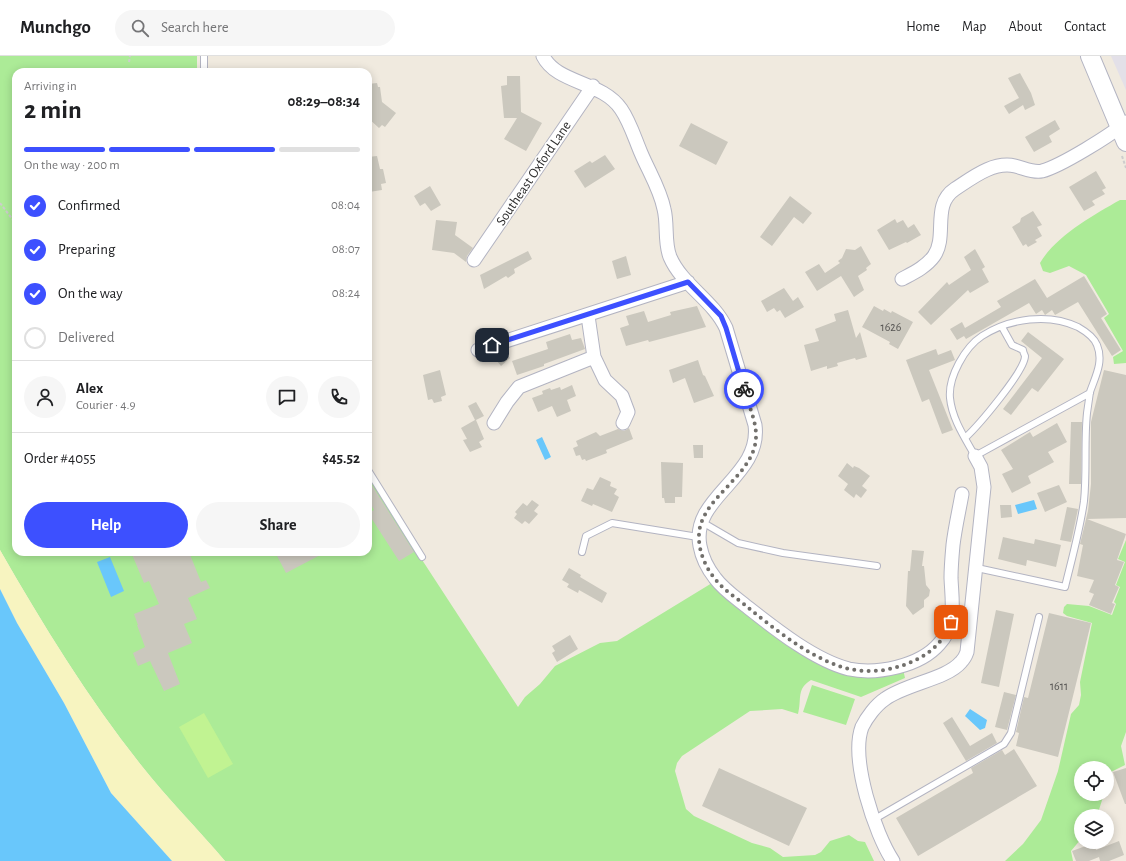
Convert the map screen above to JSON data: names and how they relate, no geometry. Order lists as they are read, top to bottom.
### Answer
{
  "streets": {
    "street": ["Southeast Oxford Lane"]
  },
  "house_numbers": ["1626", "1611"],
  "page": {
    "header": "Munchgo",
    "search": "Search here",
    "nav": [
      "Home",
      "Map",
      "About",
      "Contact"
    ],
    "heading": ["2 min", "Arriving in", "08:29–08:34"],
    "panel": [
      "Alex",
      "Courier · 4.9",
      "Order #4055",
      "$45.52"
    ],
    "bar": "On the way · 200 m",
    "list": [
      ["Confirmed", "08:04"],
      ["Preparing", "08:07"],
      ["On the way", "08:24"],
      "Delivered"
    ],
    "buttons": ["Help", "Share"]
  }
}
